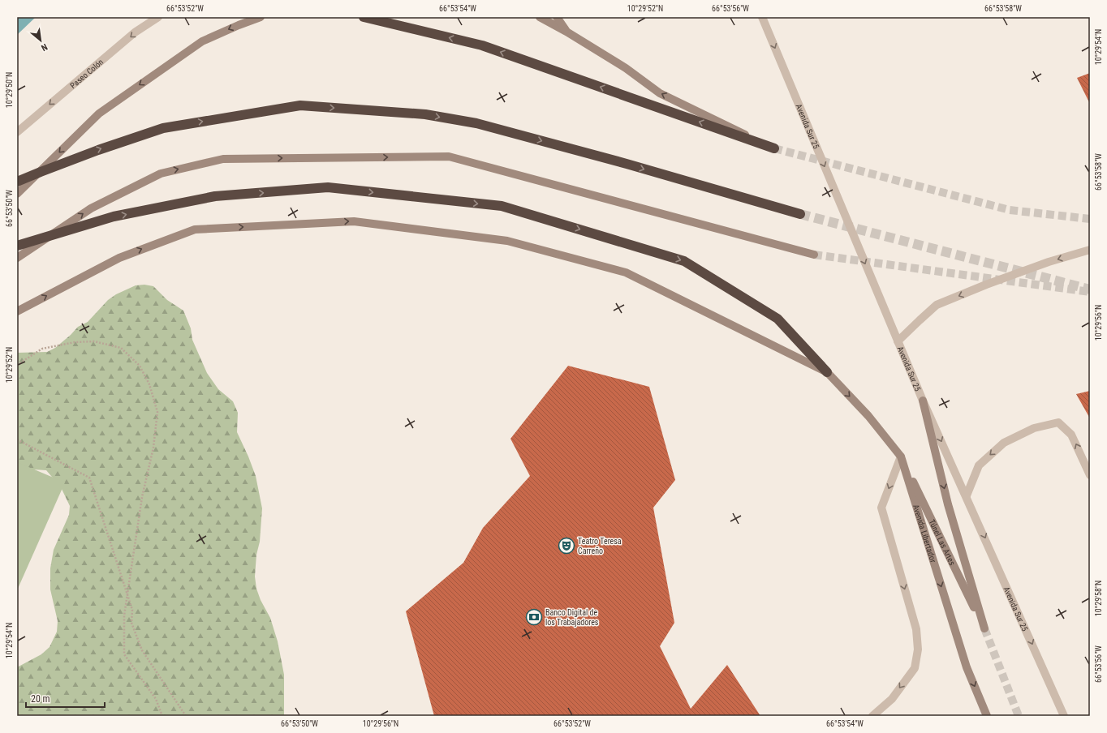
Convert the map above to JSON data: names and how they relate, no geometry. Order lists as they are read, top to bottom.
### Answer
{
  "streets": {
    "main road": ["Avenida Libertador", "Túnel Las Artes"],
    "street": ["Paseo Colón", "Avenida Sur 25"]
  },
  "crossings": [
    ["Avenida Sur 25", "Túnel Las Artes"],
    ["Avenida Libertador", "Túnel Las Artes"]
  ],
  "one_way": ["Paseo Colón", "Avenida Sur 25", "Avenida Libertador"],
  "places": {
    "theatre": ["Teatro Teresa Carreño"],
    "bank": ["Banco Digital de los Trabajadores"]
  },
  "scale_bar": "20 m",
  "north": "bottom right",
  "coordinates": [
    "66°53'52\"W",
    "66°53'54\"W",
    "10°29'52\"N",
    "66°53'56\"W",
    "66°53'58\"W",
    "10°29'54\"N",
    "10°29'50\"N",
    "66°53'50\"W",
    "10°29'56\"N",
    "10°29'58\"N"
  ]
}
